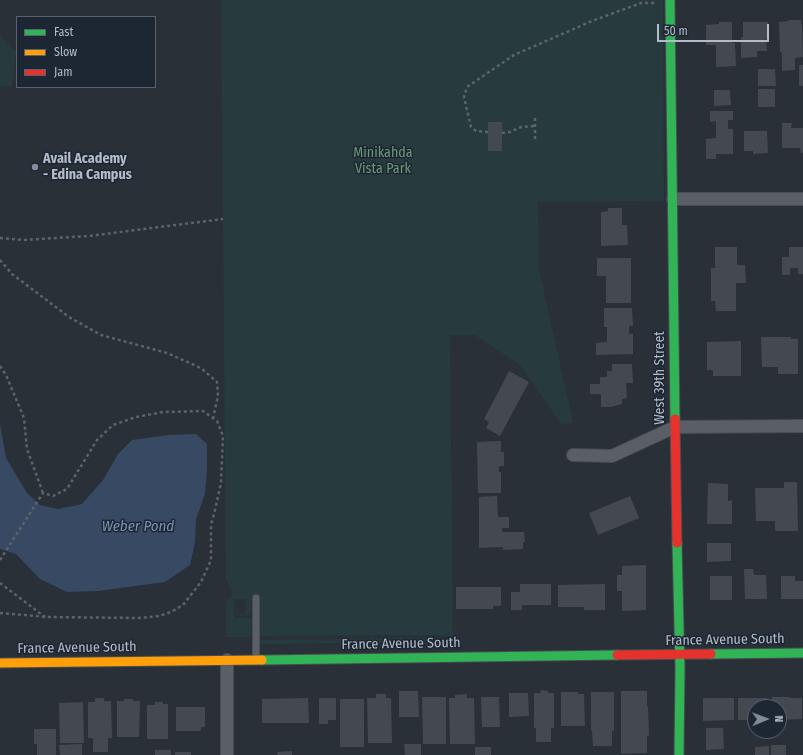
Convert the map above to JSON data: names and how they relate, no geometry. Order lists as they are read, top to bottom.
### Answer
{
  "streets": {
    "main road": ["West 39th Street", "France Avenue South"]
  },
  "crossings": [
    ["West 39th Street", "France Avenue South"]
  ],
  "water": ["Weber Pond"],
  "parks": ["Minikahda Vista Park"],
  "places": ["Avail Academy - Edina Campus"],
  "legend": ["Fast", "Slow", "Jam"],
  "scale_bar": "50 m",
  "north": "right"
}
